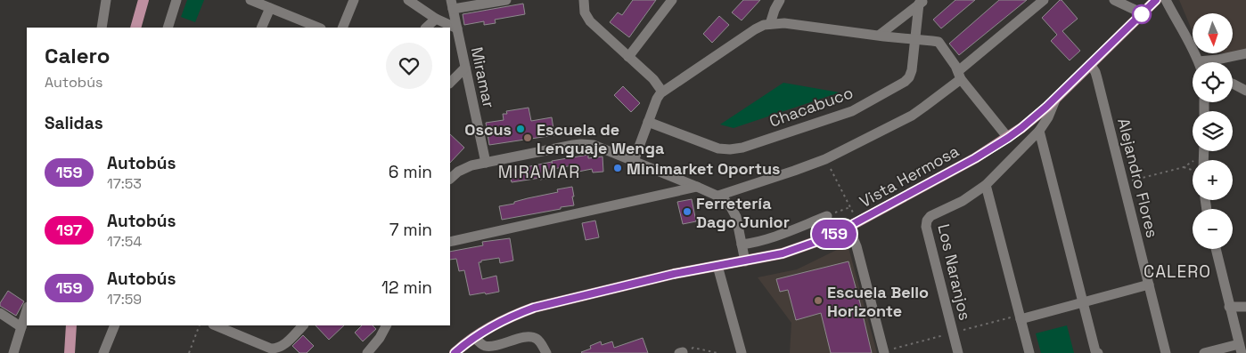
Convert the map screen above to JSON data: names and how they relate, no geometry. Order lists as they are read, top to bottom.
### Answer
{
  "streets": {
    "main road": ["Vista Hermosa"],
    "street": [
      "Miramar",
      "Chacabuco",
      "Alejandro Flores",
      "Los Naranjos"
    ]
  },
  "crossings": [
    ["Vista Hermosa", "Alejandro Flores"],
    ["Vista Hermosa", "Los Naranjos"]
  ],
  "districts": ["MIRAMAR", "CALERO"],
  "places": [
    "Oscus",
    "Escuela de Lenguaje Wenga",
    "Minimarket Oportus",
    "Ferretería Dago Junior",
    "Escuela Bello Horizonte"
  ],
  "lines": ["bus line 159"],
  "north": "bottom",
  "page": {
    "on_map": "159",
    "map_buttons": ["+", "−"],
    "heading": [
      ["Calero", "Autobús"],
      "Salidas"
    ],
    "list": [
      {
        "mark": "159",
        "name": "Autobús",
        "note": "17:53",
        "value": "6 min"
      },
      {
        "mark": "197",
        "name": "Autobús",
        "note": "17:54",
        "value": "7 min"
      },
      {
        "mark": "159",
        "name": "Autobús",
        "note": "17:59",
        "value": "12 min"
      }
    ]
  }
}
